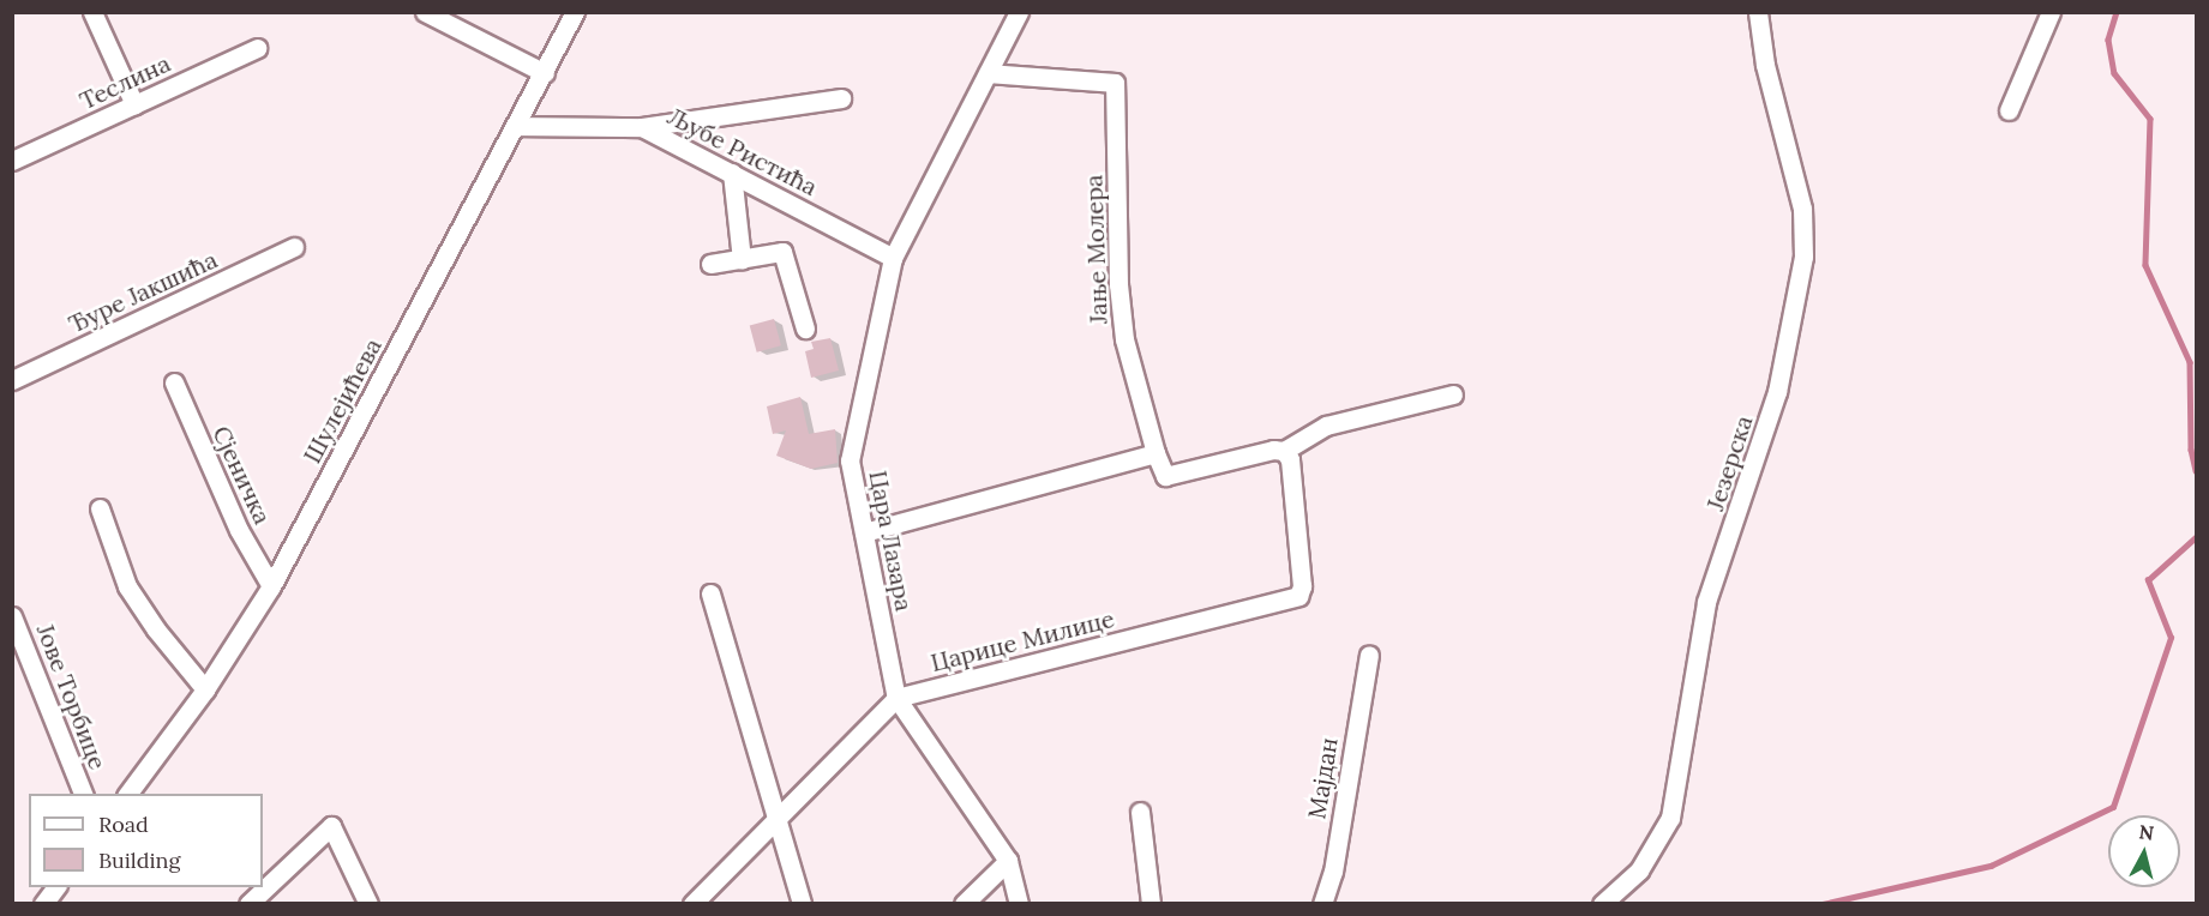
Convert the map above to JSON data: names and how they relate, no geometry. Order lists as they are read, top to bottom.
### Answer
{
  "streets": {
    "street": [
      "Теслина",
      "Љубе Ристића",
      "Јање Молера",
      "Ђуре Јакшића",
      "Шулејићева",
      "Језерска",
      "Сјеничка",
      "Цара Лазара",
      "Царице Милице",
      "Јове Торбице",
      "Мајдан"
    ]
  },
  "crossings": [
    ["Љубе Ристића", "Шулејићева"],
    ["Љубе Ристића", "Цара Лазара"],
    ["Јање Молера", "Цара Лазара"],
    ["Шулејићева", "Сјеничка"],
    ["Цара Лазара", "Царице Милице"]
  ],
  "legend": ["Road", "Building"],
  "north": "top"
}
